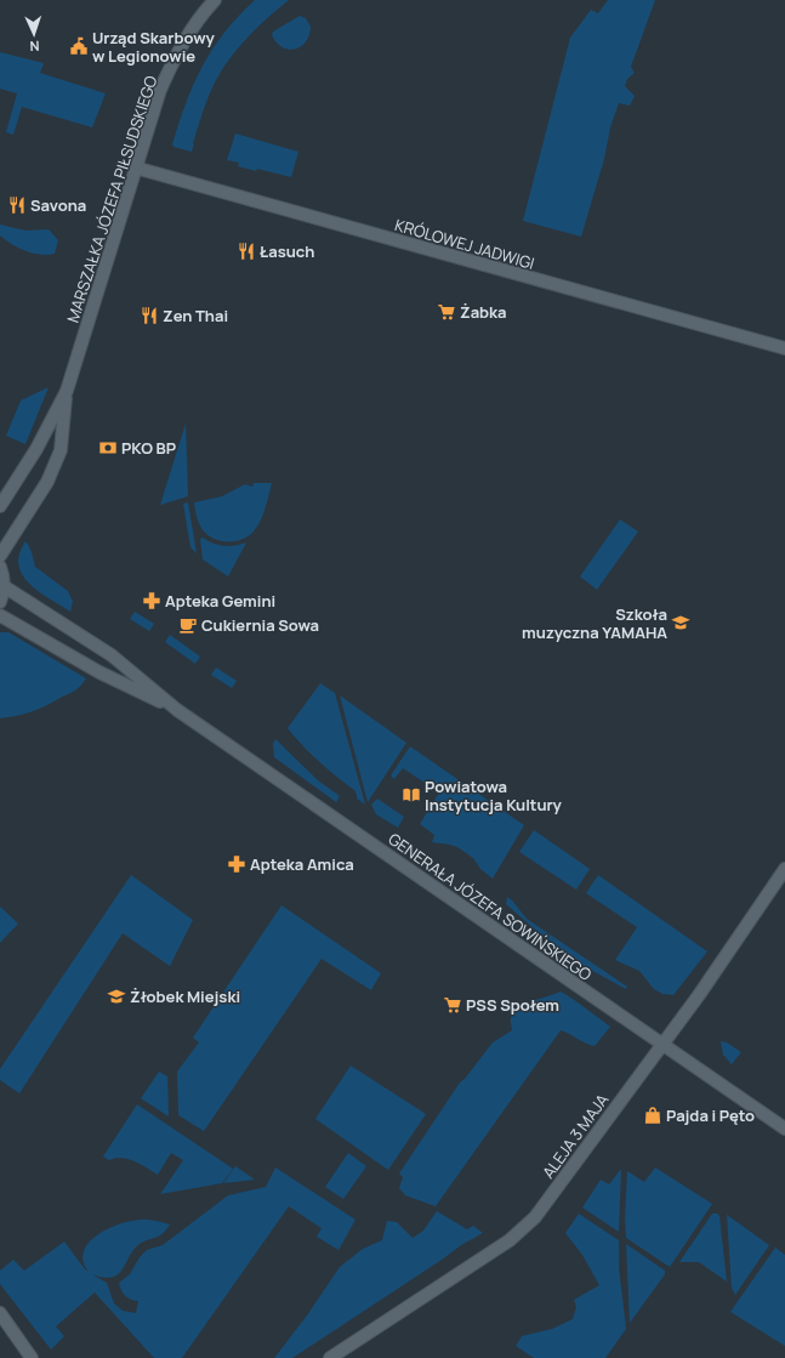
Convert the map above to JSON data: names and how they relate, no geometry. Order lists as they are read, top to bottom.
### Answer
{
  "streets": {
    "street": [
      "MARSZAŁKA JÓZEFA PIŁSUDSKIEGO",
      "KRÓLOWEJ JADWIGI",
      "GENERAŁA JÓZEFA SOWIŃSKIEGO",
      "ALEJA 3 MAJA"
    ]
  },
  "crossings": [
    ["MARSZAŁKA JÓZEFA PIŁSUDSKIEGO", "KRÓLOWEJ JADWIGI"],
    ["GENERAŁA JÓZEFA SOWIŃSKIEGO", "ALEJA 3 MAJA"]
  ],
  "places": {
    "public building": ["Urząd Skarbowy w Legionowie"],
    "restaurant": ["Savona", "Łasuch", "Zen Thai"],
    "supermarket": ["Żabka", "PSS Społem"],
    "bank": ["PKO BP"],
    "pharmacy": ["Apteka Gemini", "Apteka Amica"],
    "school or university": ["Szkoła muzyczna YAMAHA", "Żłobek Miejski"],
    "cafe": ["Cukiernia Sowa"],
    "library": ["Powiatowa Instytucja Kultury"],
    "shop": ["Pajda i Pęto"]
  },
  "north": "bottom"
}
